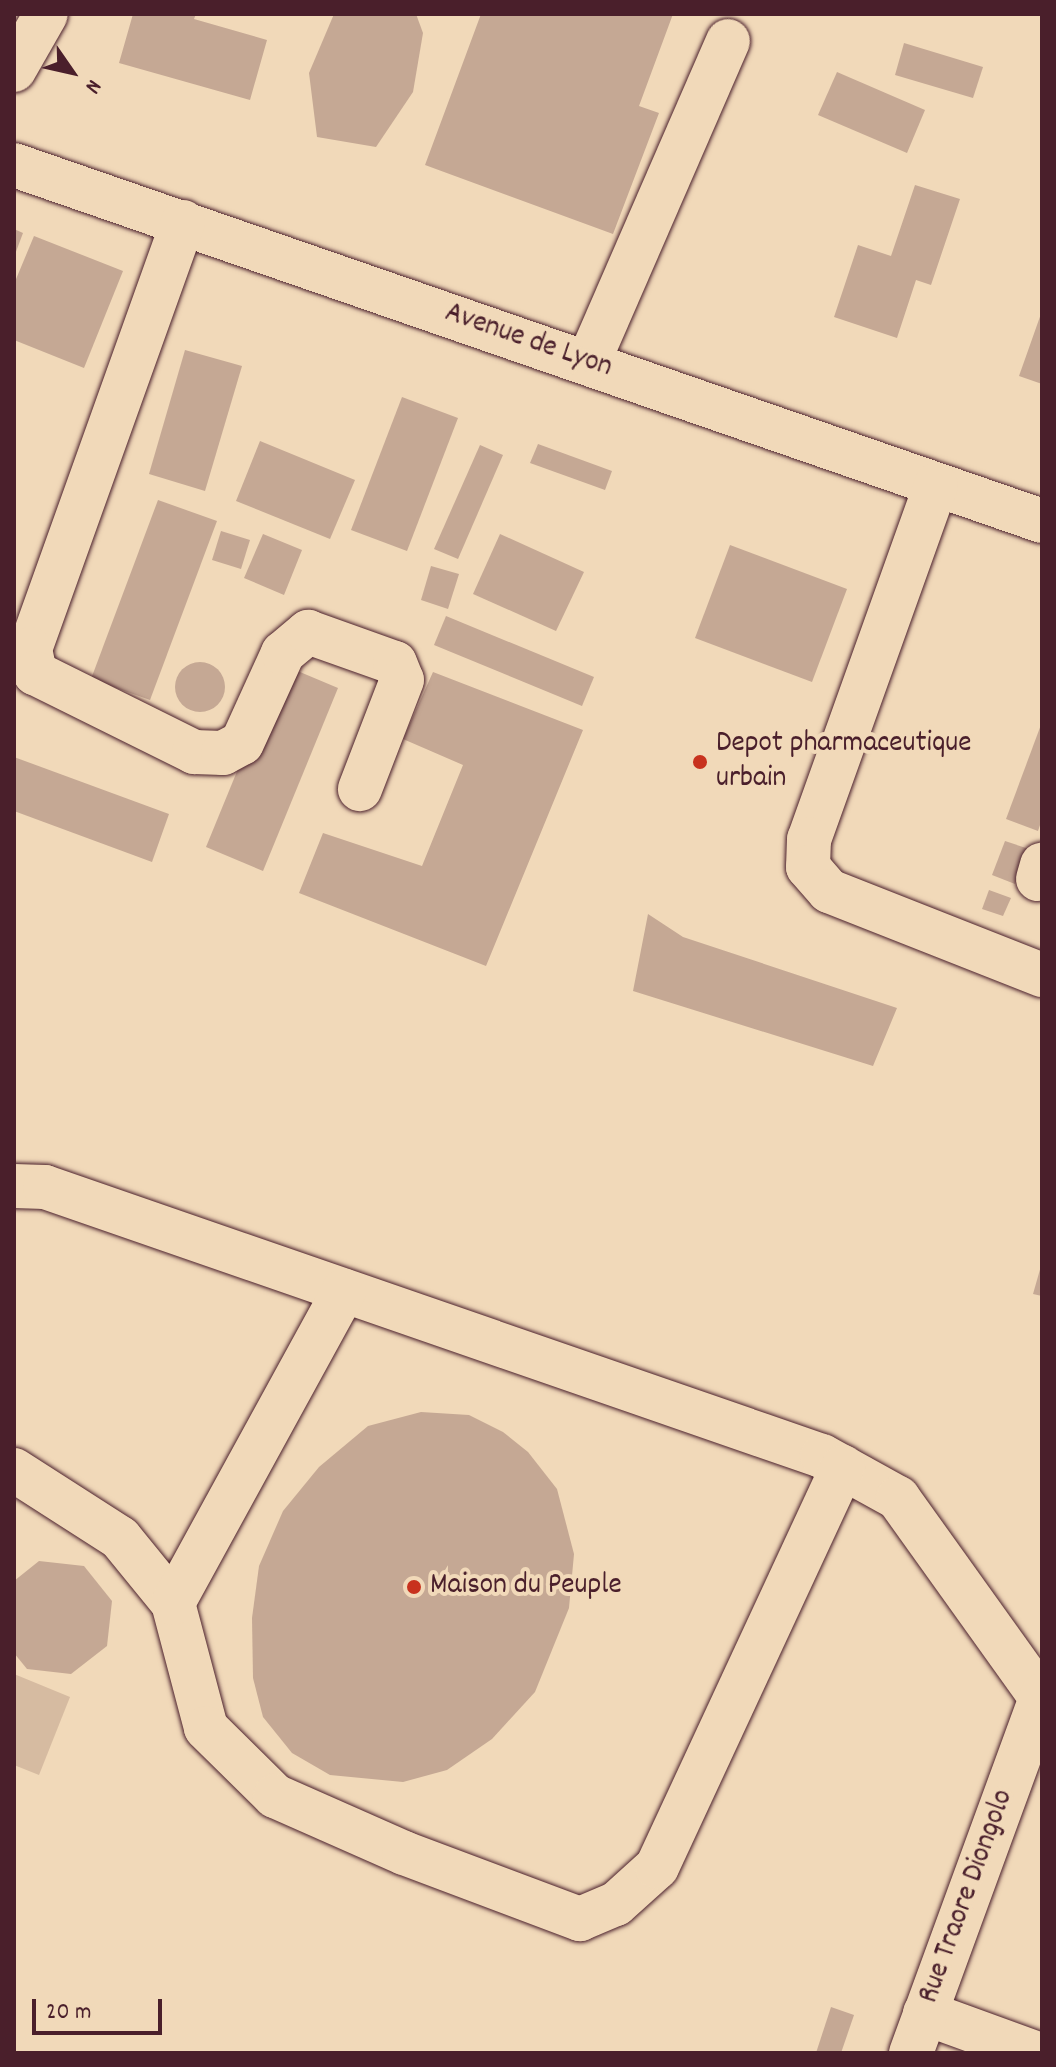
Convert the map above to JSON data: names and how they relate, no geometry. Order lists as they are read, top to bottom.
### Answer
{
  "streets": {
    "street": ["Avenue de Lyon", "Rue Traore Diongolo"]
  },
  "places": ["Depot pharmaceutique urbain", "Maison du Peuple"],
  "scale_bar": "20 m",
  "north": "bottom right"
}
